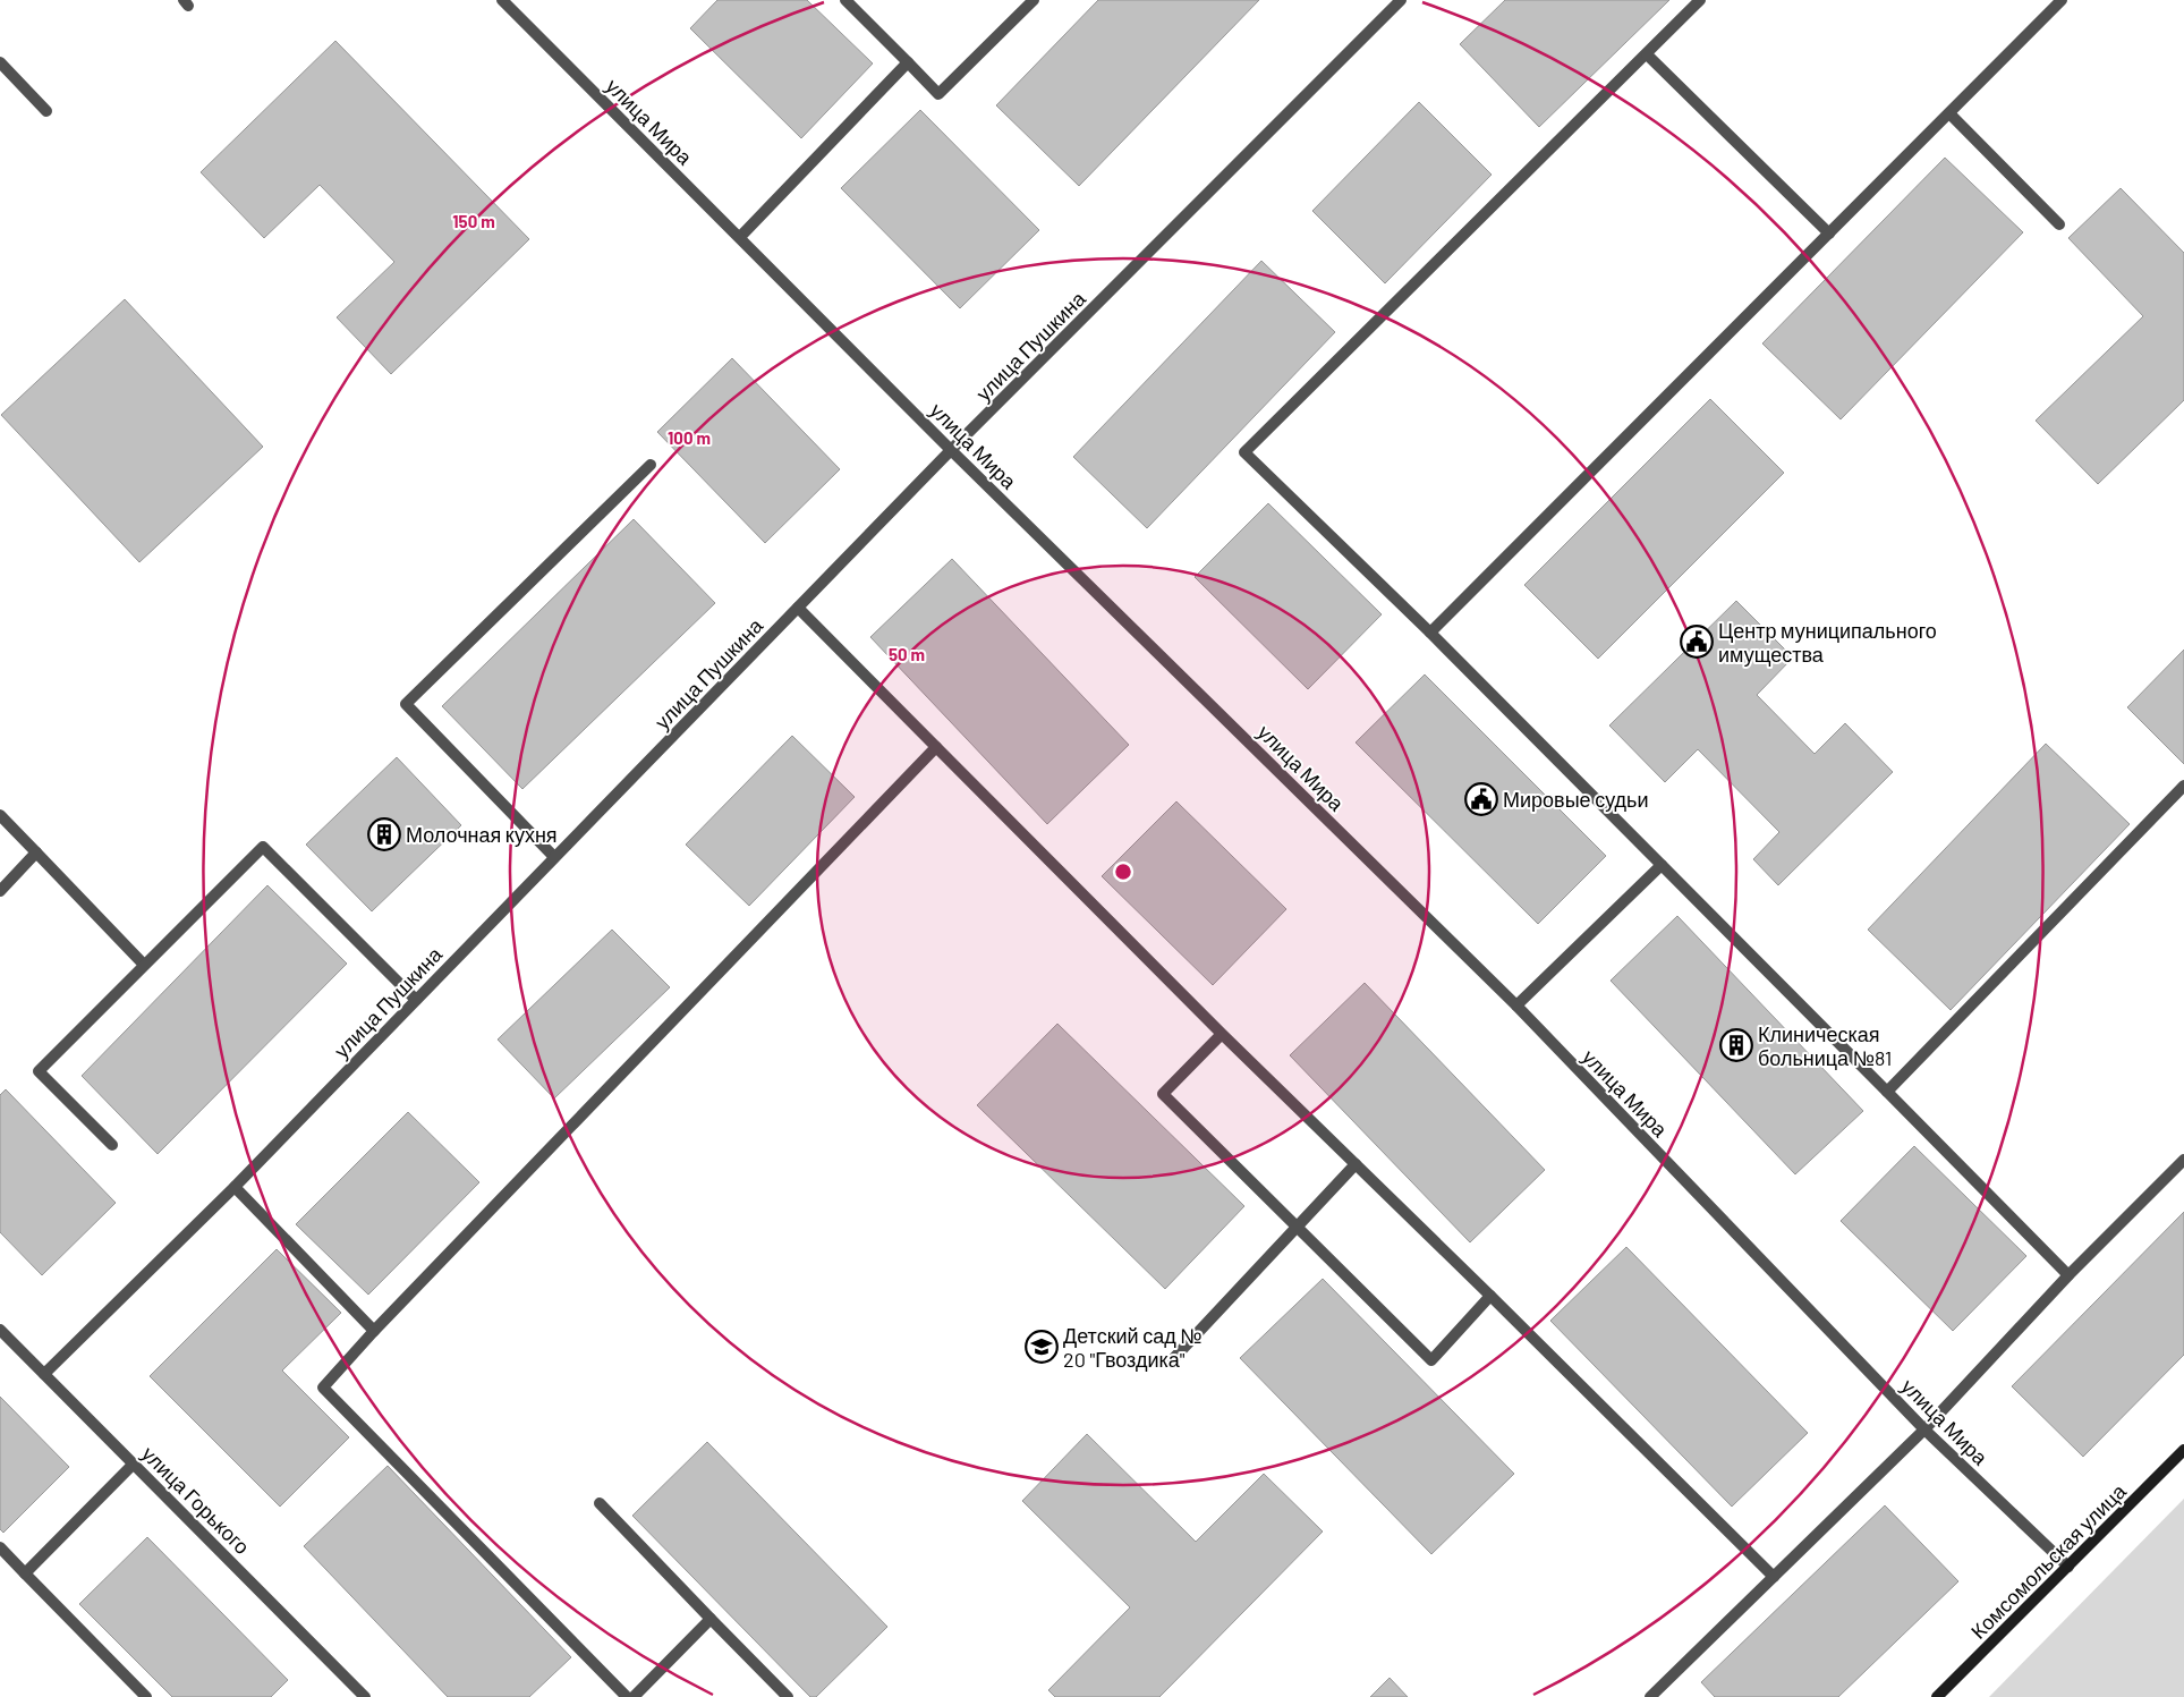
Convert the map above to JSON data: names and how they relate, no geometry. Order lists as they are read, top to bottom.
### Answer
{
  "streets": {
    "main road": ["Комсомольская улица"],
    "street": ["улица Мира", "улица Пушкина", "улица Горького"]
  },
  "crossings": [
    ["улица Мира", "улица Пушкина"],
    ["улица Мира", "Комсомольская улица"],
    ["улица Пушкина", "улица Горького"]
  ],
  "places": {
    "public building": ["Центр муниципального имущества", "Мировые судьи"],
    "building": ["Молочная кухня", "Клиническая больница №81"],
    "school or university": ["Детский сад № 20 \"Гвоздика\""]
  },
  "rings": ["150 m", "100 m", "50 m"]
}
